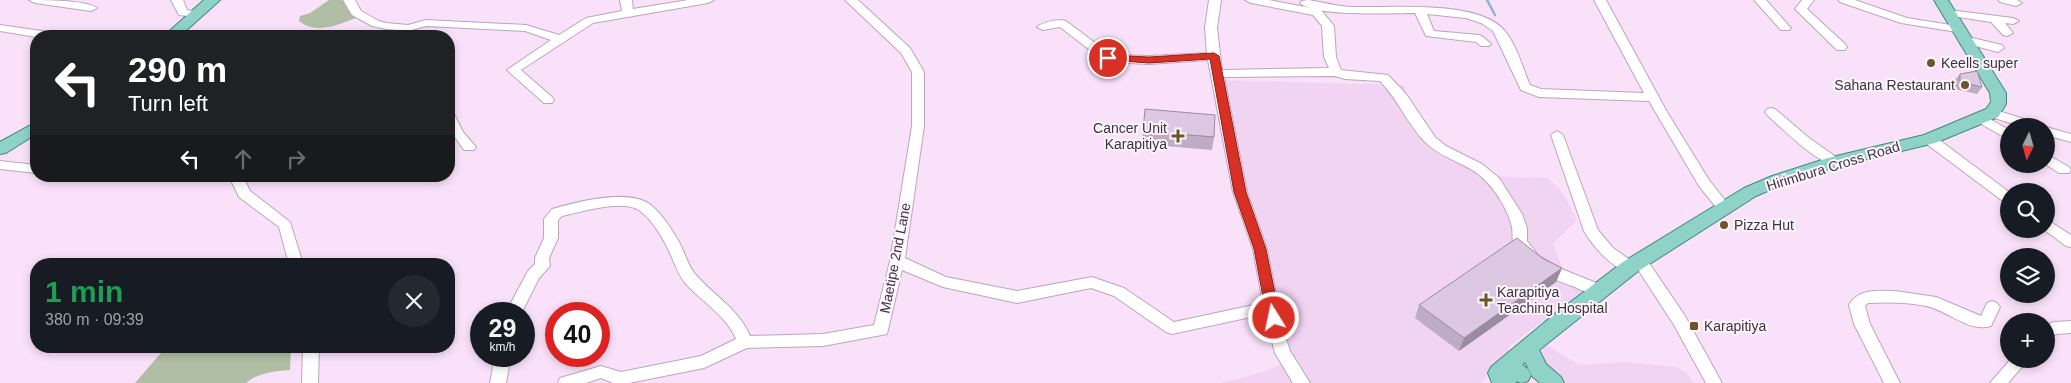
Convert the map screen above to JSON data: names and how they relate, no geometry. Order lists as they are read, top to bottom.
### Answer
{
  "streets": {
    "main road": ["Hirimbura Cross Road"],
    "street": ["Maetipe 2nd Lane"]
  },
  "places": {
    "other": ["Keells super", "Sahana Restaurant", "Pizza Hut"],
    "health": ["Cancer Unit Karapitiya", "Karapitiya Teaching Hospital"],
    "transit": ["Karapitiya"]
  },
  "north": "bottom",
  "page": {
    "turn": ["290 m", "Turn left"],
    "map_buttons": "+",
    "heading": ["1 min", "380 m · 09:39"],
    "speed": "29 km/h",
    "limit": "40"
  }
}
